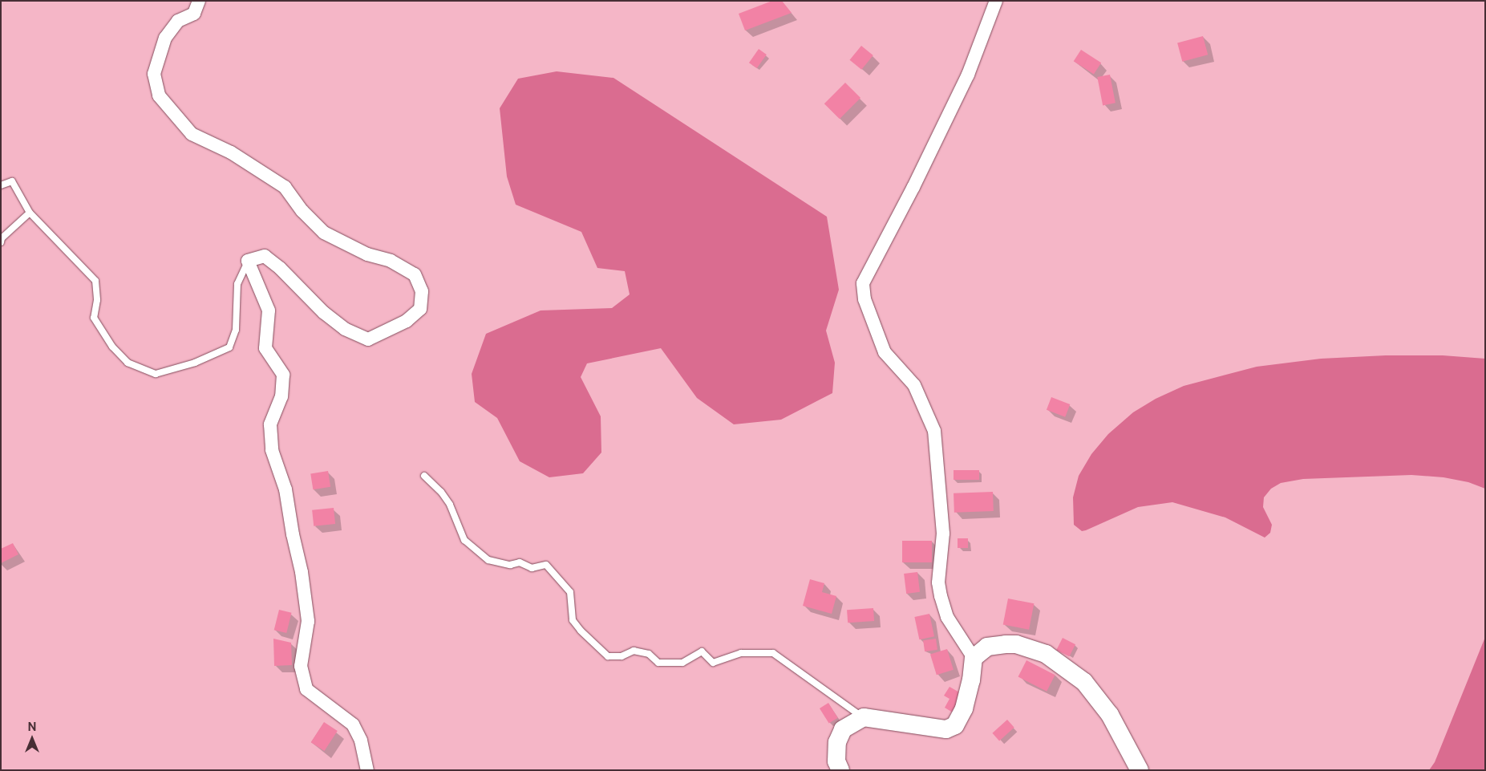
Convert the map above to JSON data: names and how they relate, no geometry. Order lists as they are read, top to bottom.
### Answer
{
  "north": "top"
}
